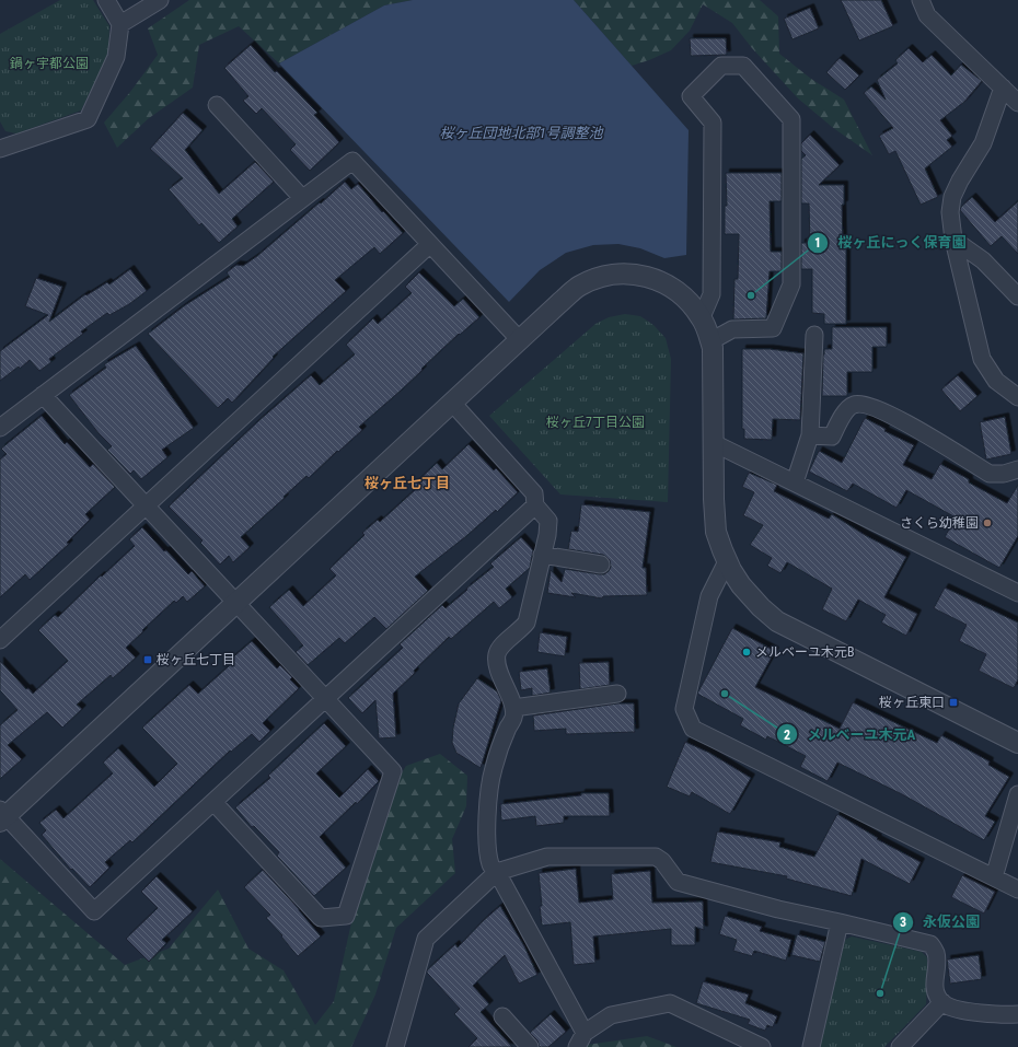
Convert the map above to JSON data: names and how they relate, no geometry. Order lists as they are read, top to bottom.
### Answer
{
  "districts": ["桜ヶ丘七丁目"],
  "water": ["桜ヶ丘団地北部1号調整池"],
  "parks": ["鍋ヶ宇都公園", "桜ヶ丘7丁目公園"],
  "places": {
    "other": [
      "桜ヶ丘にっく保育園",
      "さくら幼稚園",
      "メルベーユ木元B",
      "メルベーユ木元A",
      "永仮公園"
    ],
    "transit": ["桜ヶ丘七丁目", "桜ヶ丘東口"]
  }
}
